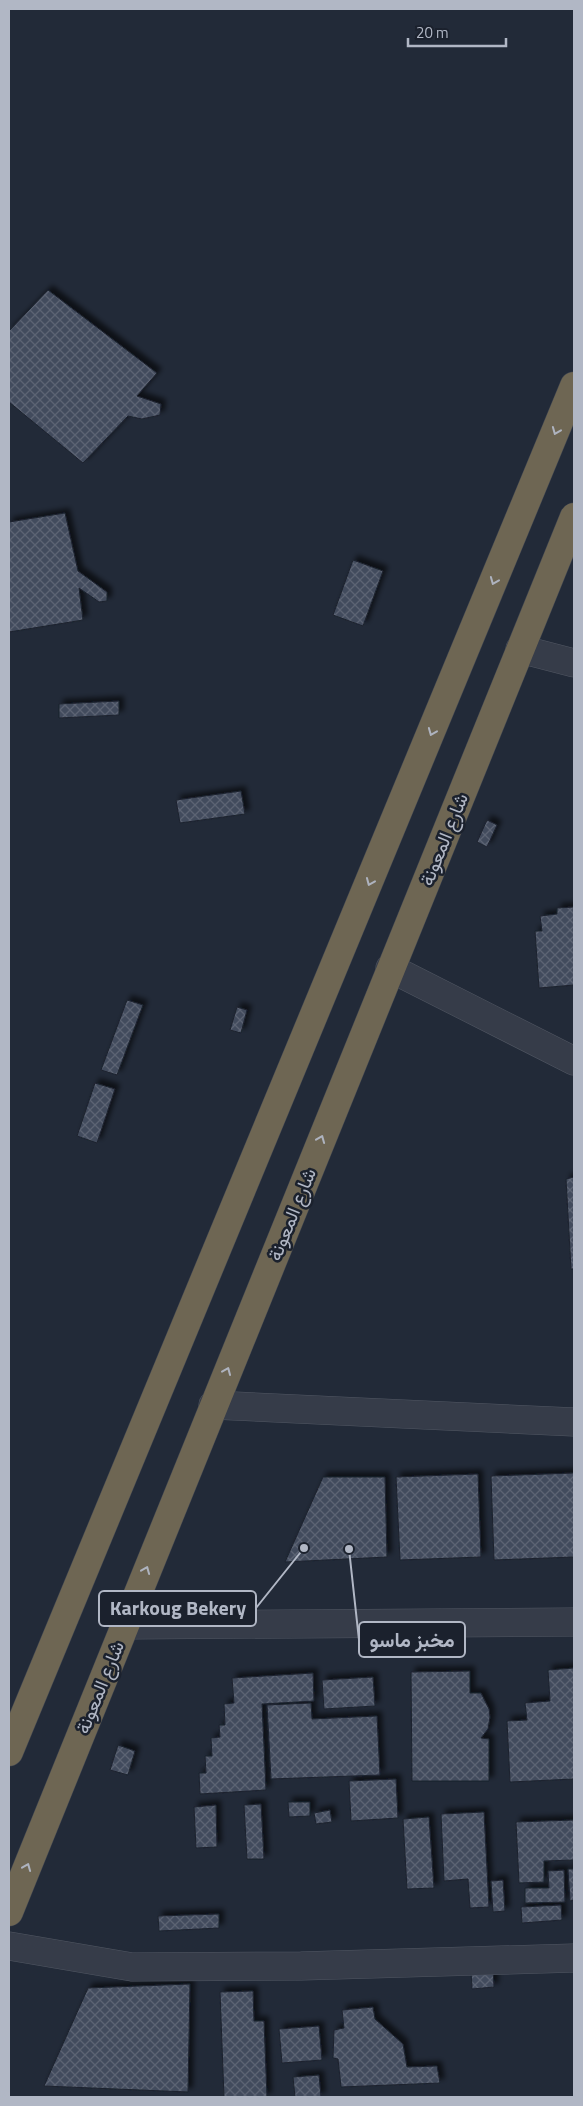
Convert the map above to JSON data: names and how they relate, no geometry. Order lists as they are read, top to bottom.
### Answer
{
  "streets": {
    "highway": ["شارع المعونة"]
  },
  "places": ["Karkoug Bekery", "مخبز ماسو"],
  "scale_bar": "20 m"
}
